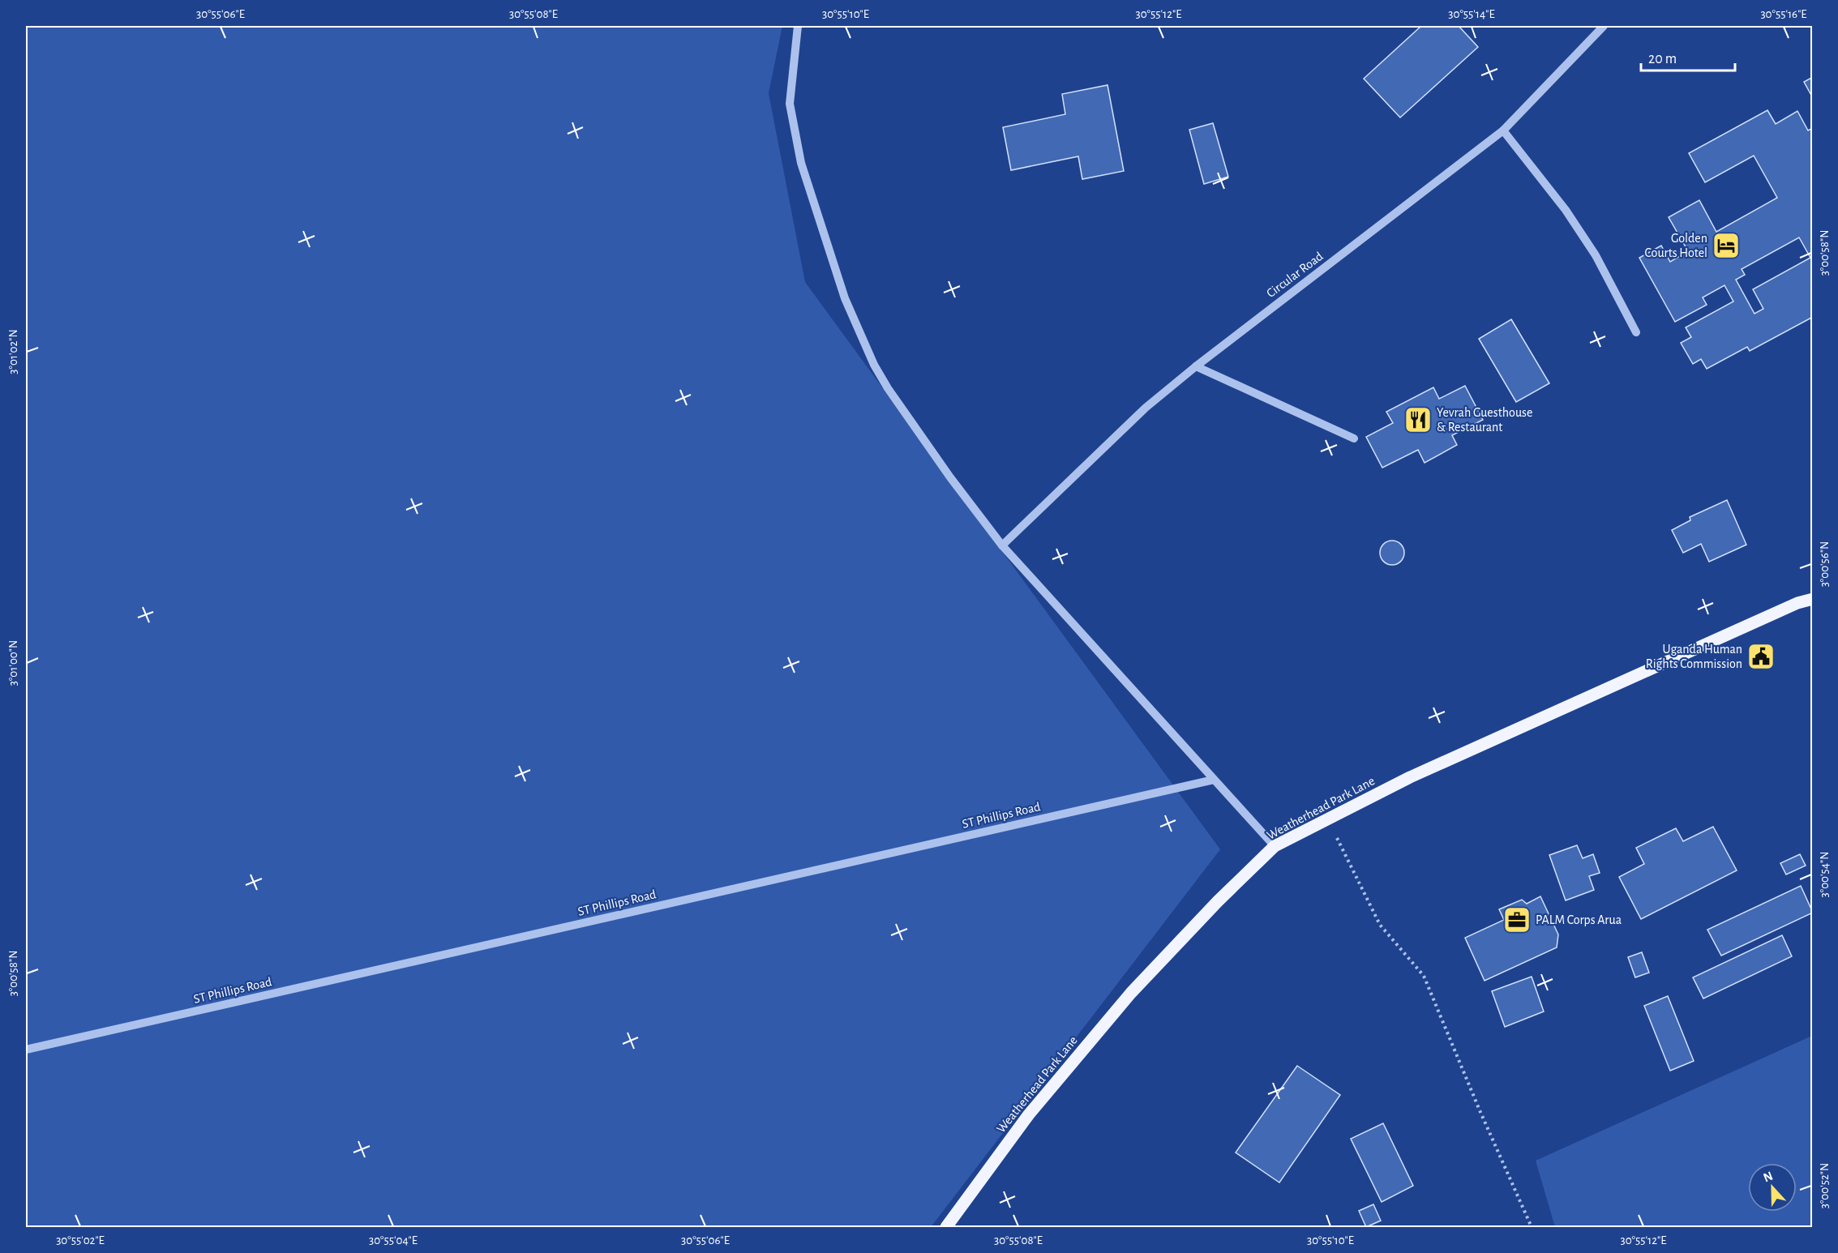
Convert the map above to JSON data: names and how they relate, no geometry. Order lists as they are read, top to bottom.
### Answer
{
  "streets": {
    "main road": ["Weatherhead Park Lane"],
    "street": ["Circular Road", "ST Phillips Road"]
  },
  "places": {
    "hotel": ["Golden Courts Hotel"],
    "restaurant": ["Yevrah Guesthouse & Restaurant"],
    "public building": ["Uganda Human Rights Commission"],
    "office": ["PALM Corps Arua"]
  },
  "scale_bar": "20 m",
  "north": "top",
  "coordinates": [
    "30°55'06\"E",
    "30°55'08\"E",
    "30°55'10\"E",
    "30°55'12\"E",
    "30°55'14\"E",
    "30°55'16\"E",
    "3°00'58\"N",
    "3°01'02\"N",
    "3°00'56\"N",
    "3°01'00\"N",
    "3°00'54\"N",
    "3°00'52\"N",
    "30°55'02\"E",
    "30°55'04\"E"
  ]
}
